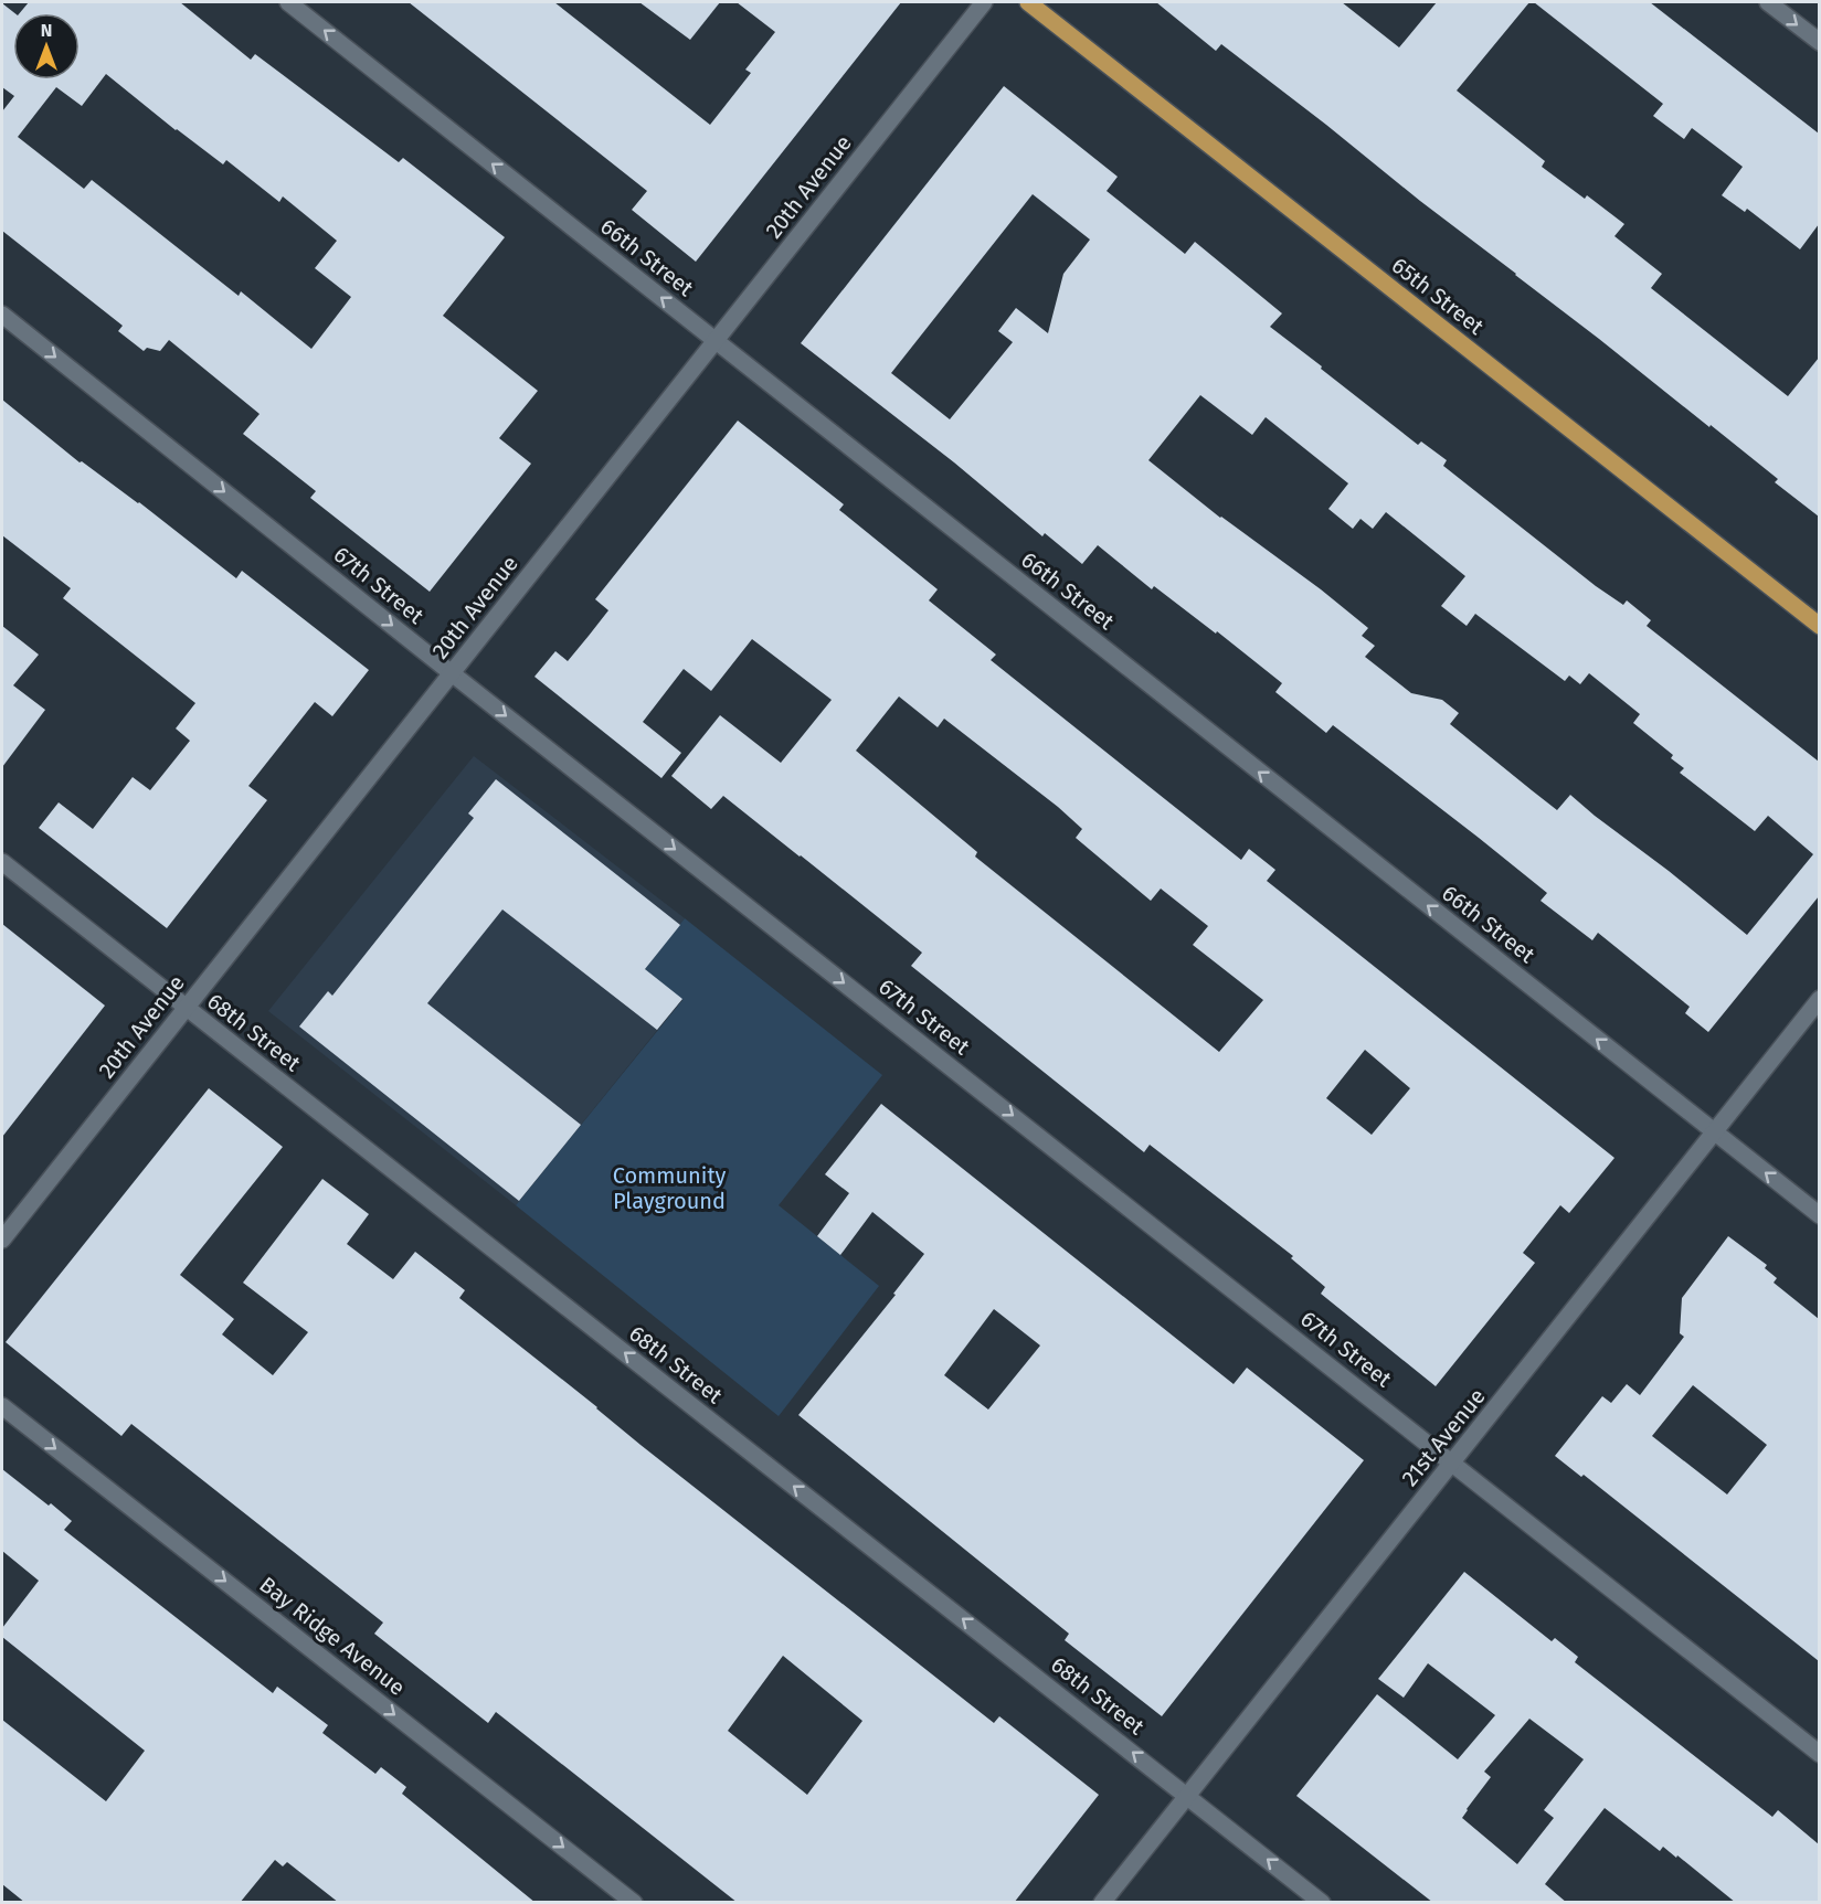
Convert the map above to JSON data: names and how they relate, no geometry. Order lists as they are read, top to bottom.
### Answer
{
  "streets": {
    "main road": ["65th Street"],
    "street": [
      "20th Avenue",
      "66th Street",
      "67th Street",
      "68th Street",
      "21st Avenue",
      "Bay Ridge Avenue"
    ]
  },
  "crossings": [
    ["20th Avenue", "66th Street"],
    ["20th Avenue", "67th Street"],
    ["20th Avenue", "68th Street"],
    ["66th Street", "21st Avenue"],
    ["67th Street", "21st Avenue"],
    ["68th Street", "21st Avenue"]
  ],
  "one_way": [
    "66th Street",
    "67th Street",
    "68th Street",
    "Bay Ridge Avenue"
  ],
  "parks": ["Community Playground"],
  "north": "top"
}
